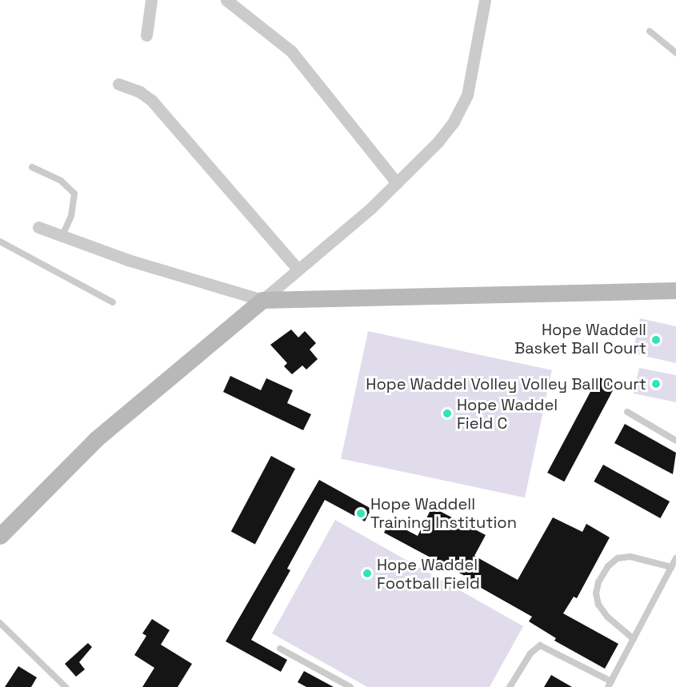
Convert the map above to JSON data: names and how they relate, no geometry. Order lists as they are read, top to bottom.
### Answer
{
  "places": [
    "Hope Waddell Basket Ball Court",
    "Hope Waddel Volley Volley Ball Court",
    "Hope Waddel Field C",
    "Hope Waddell Training Institution",
    "Hope Waddel Football Field"
  ]
}
